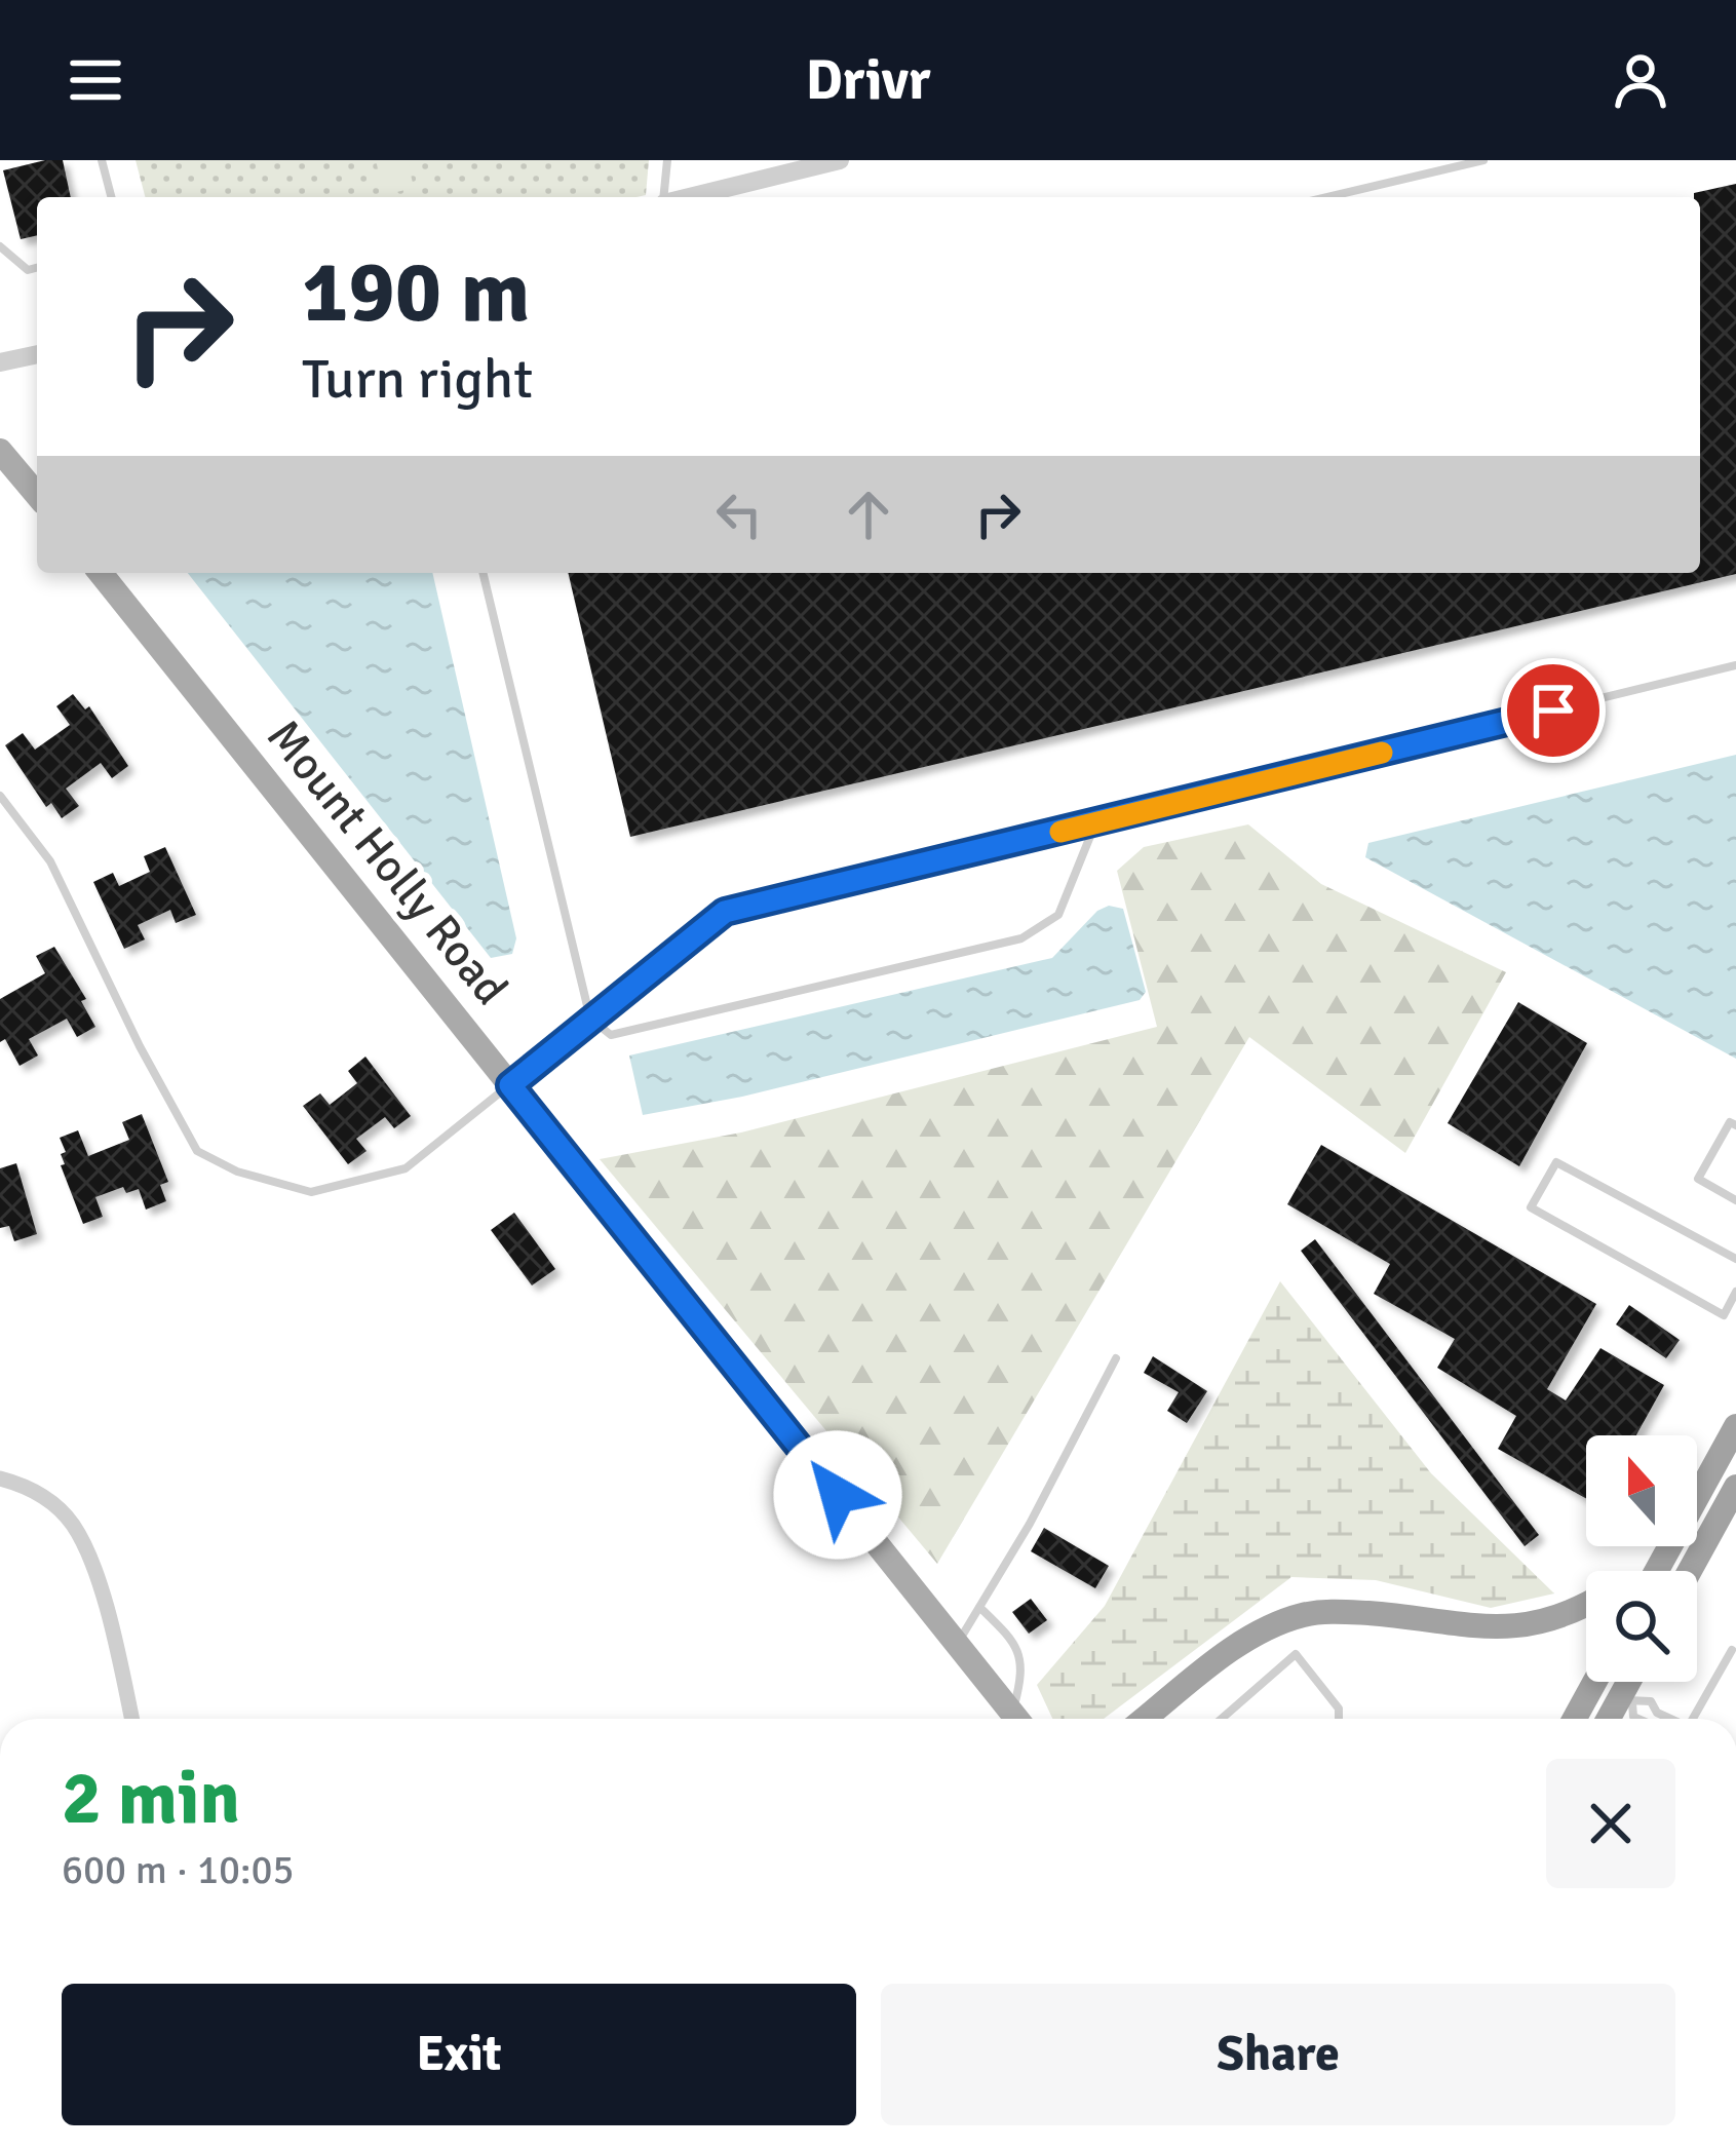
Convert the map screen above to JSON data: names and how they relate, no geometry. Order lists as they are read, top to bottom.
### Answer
{
  "streets": {
    "main road": ["Mount Holly Road"]
  },
  "north": "top",
  "page": {
    "header": "Drivr",
    "turn": ["190 m", "Turn right"],
    "heading": ["2 min", "600 m · 10:05"],
    "buttons": ["Exit", "Share"]
  }
}
